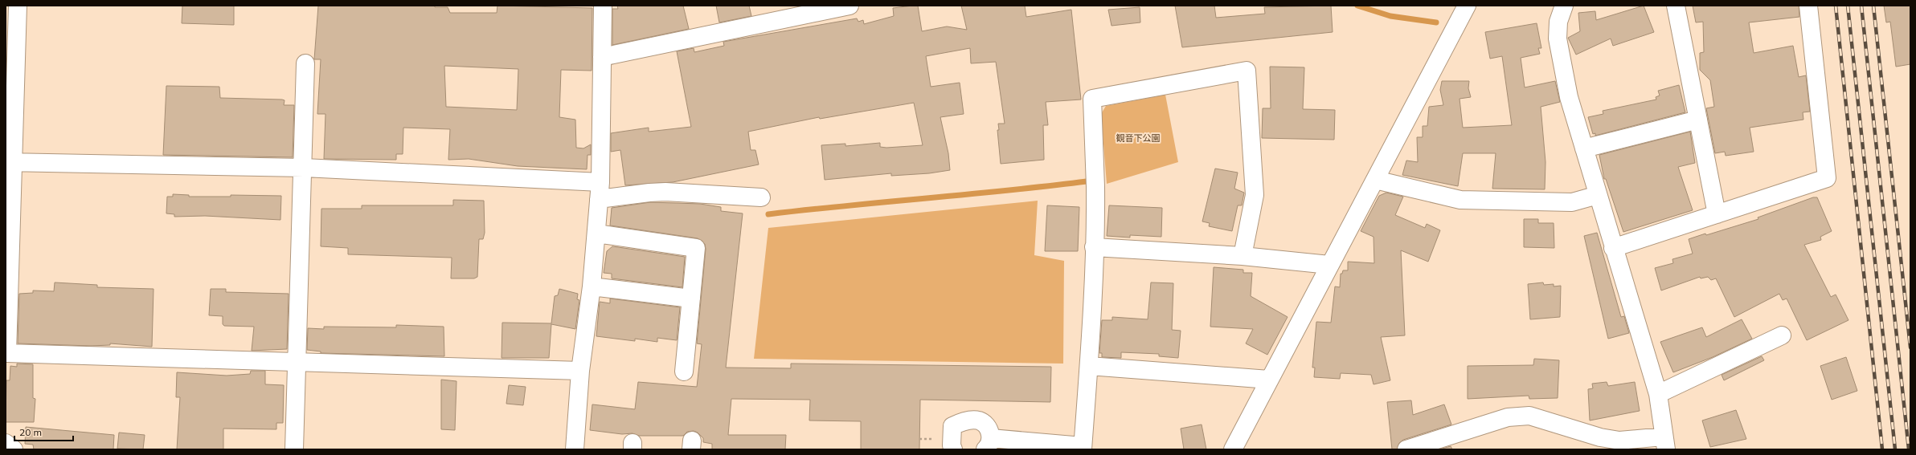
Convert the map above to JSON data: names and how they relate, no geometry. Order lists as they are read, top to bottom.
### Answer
{
  "parks": ["観音下公園"],
  "scale_bar": "20 m"
}
